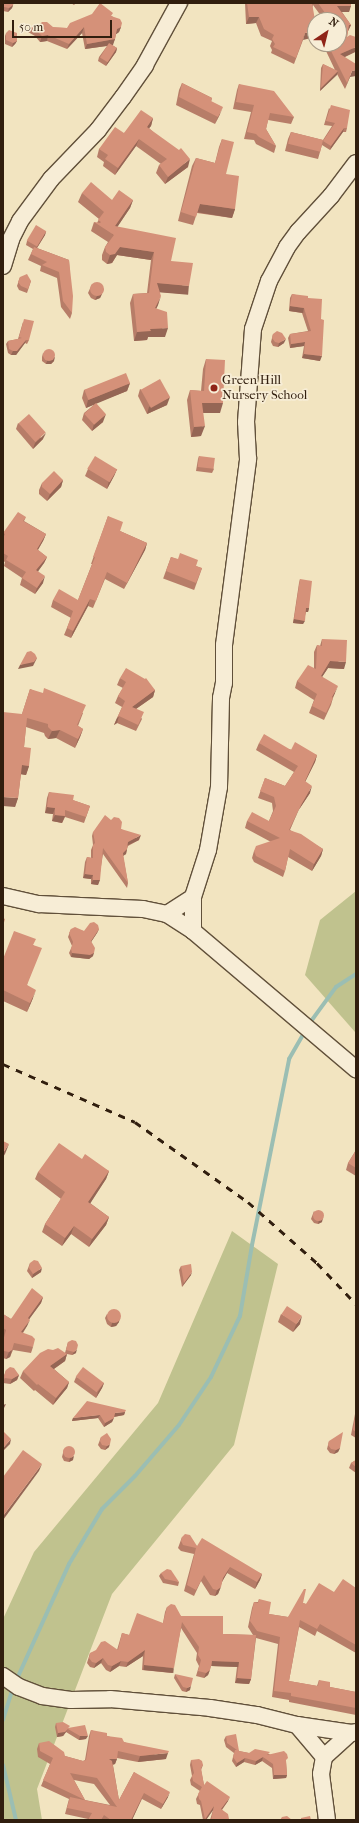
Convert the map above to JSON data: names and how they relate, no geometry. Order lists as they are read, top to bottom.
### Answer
{
  "places": ["Green Hill Nursery School"],
  "scale_bar": "50 m",
  "north": "top right"
}
